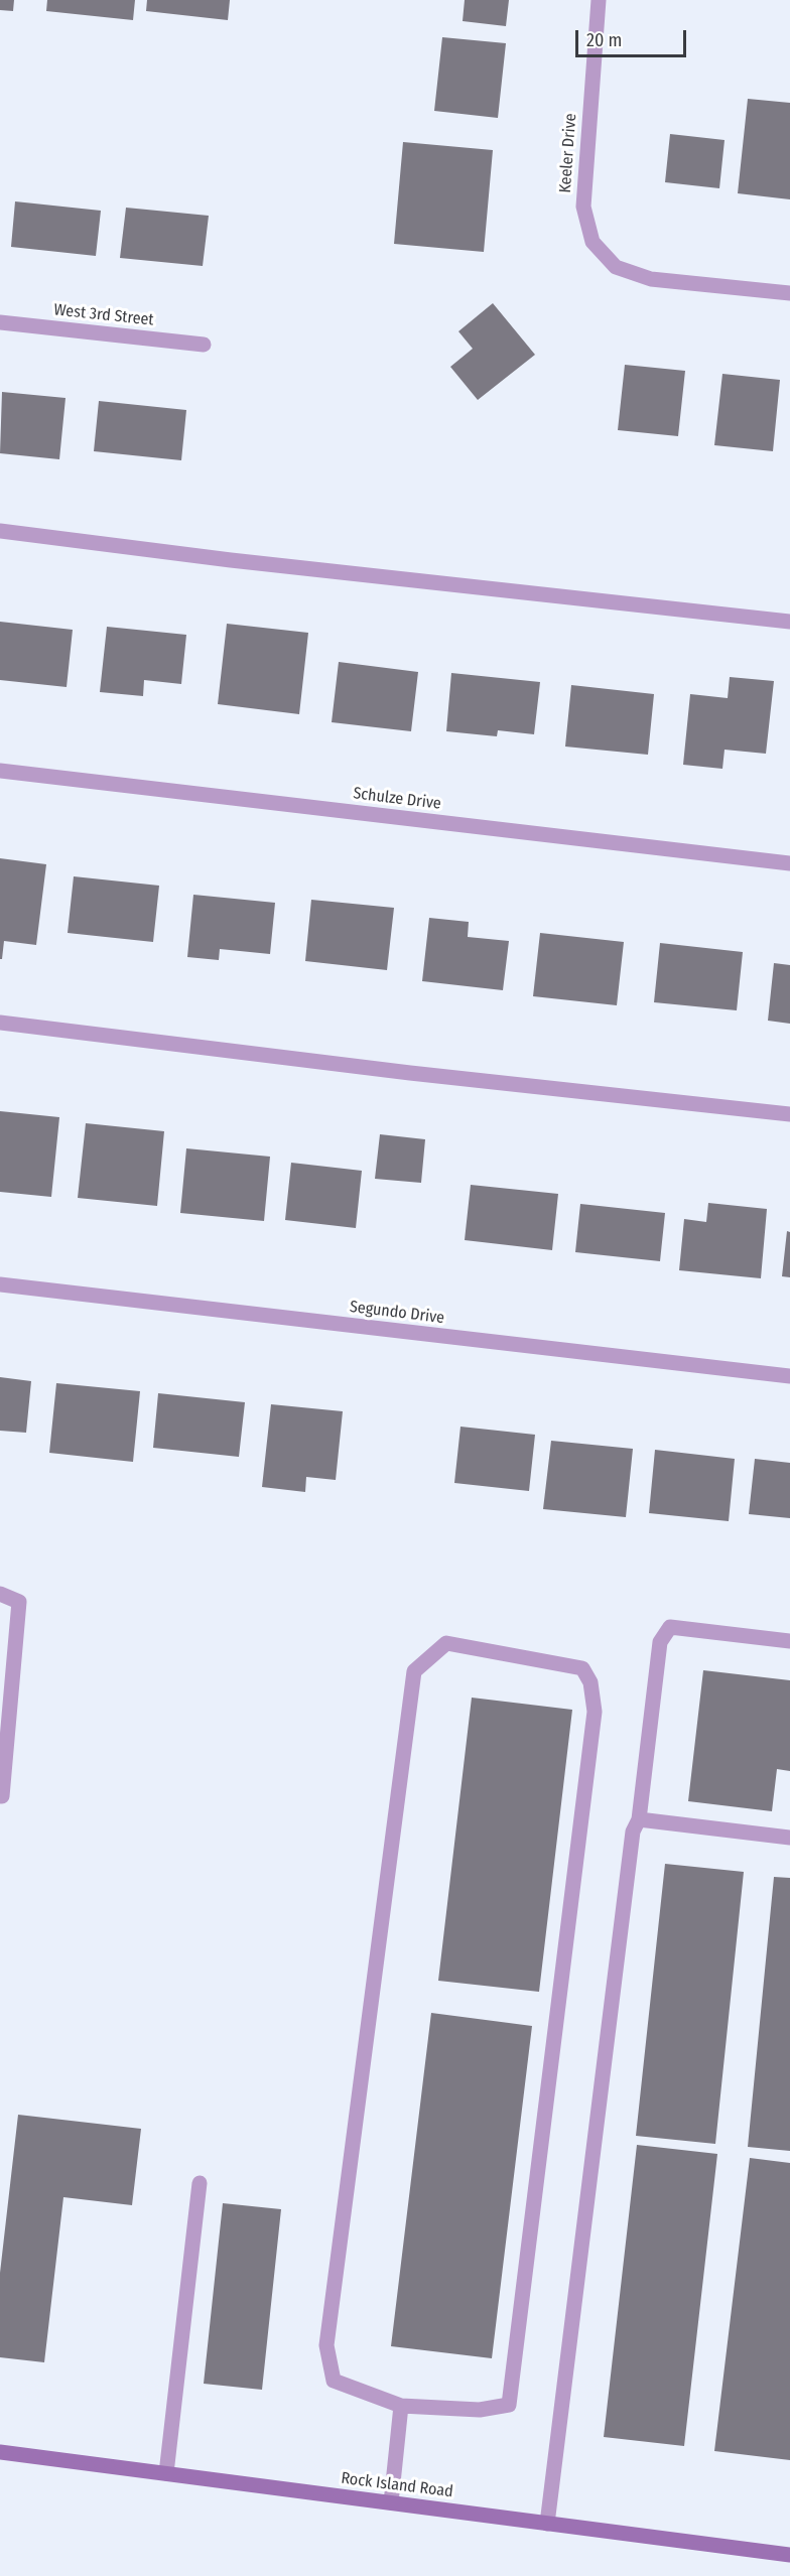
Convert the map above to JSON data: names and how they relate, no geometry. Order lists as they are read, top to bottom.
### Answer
{
  "streets": {
    "main road": ["Rock Island Road"],
    "street": [
      "Keeler Drive",
      "West 3rd Street",
      "Schulze Drive",
      "Segundo Drive"
    ]
  },
  "scale_bar": "20 m"
}
